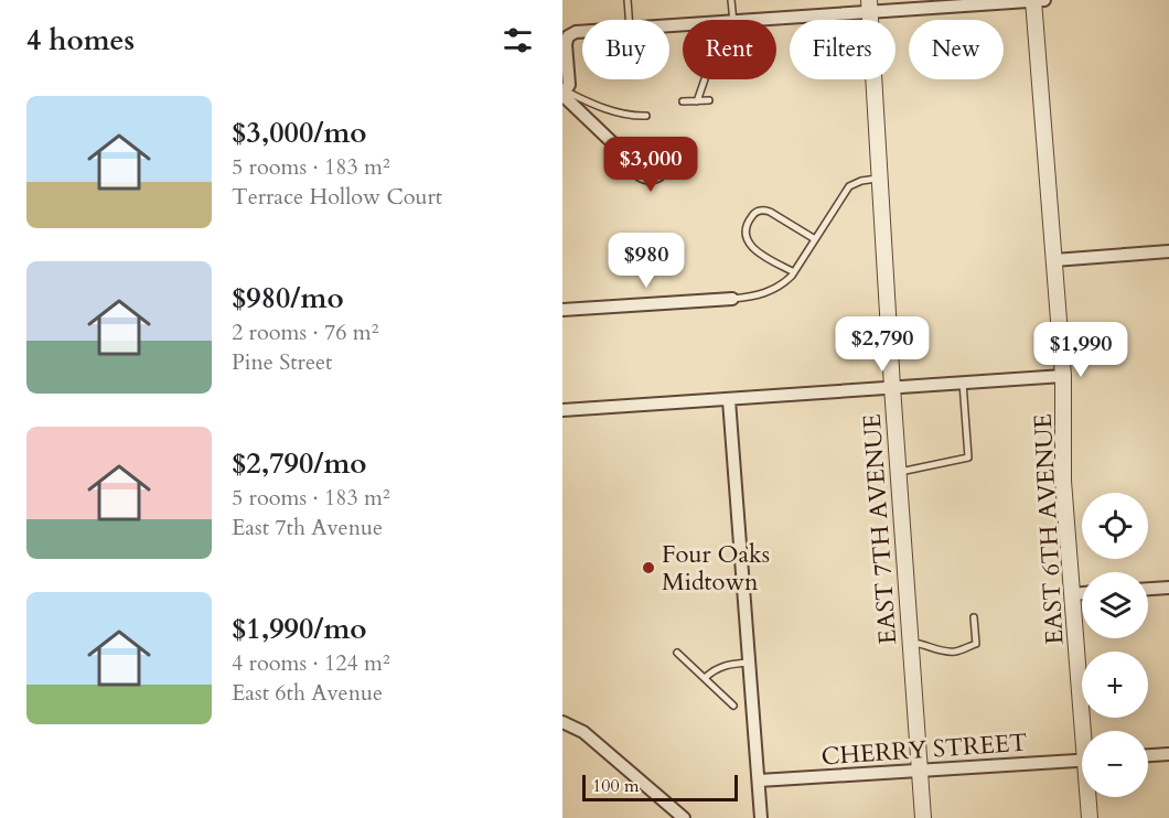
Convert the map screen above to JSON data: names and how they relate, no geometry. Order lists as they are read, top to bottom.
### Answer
{
  "streets": {
    "street": ["EAST 7TH AVENUE", "EAST 6TH AVENUE", "CHERRY STREET"]
  },
  "crossings": [
    ["EAST 7TH AVENUE", "CHERRY STREET"]
  ],
  "places": ["Four Oaks Midtown"],
  "scale_bar": "100 m",
  "page": {
    "heading": "4 homes",
    "chip": [
      "Buy",
      "Rent",
      "Filters",
      "New"
    ],
    "list": [
      {
        "name": "$3,000/mo",
        "note": "5 rooms · 183 m² · Terrace Hollow Court"
      },
      {
        "name": "$980/mo",
        "note": "2 rooms · 76 m² · Pine Street"
      },
      {
        "name": "$2,790/mo",
        "note": "5 rooms · 183 m² · East 7th Avenue"
      },
      {
        "name": "$1,990/mo",
        "note": "4 rooms · 124 m² · East 6th Avenue"
      }
    ],
    "price": [
      "$3,000",
      "$980",
      "$2,790",
      "$1,990"
    ],
    "map_buttons": ["+", "−"],
    "scale": "100 m"
  }
}
